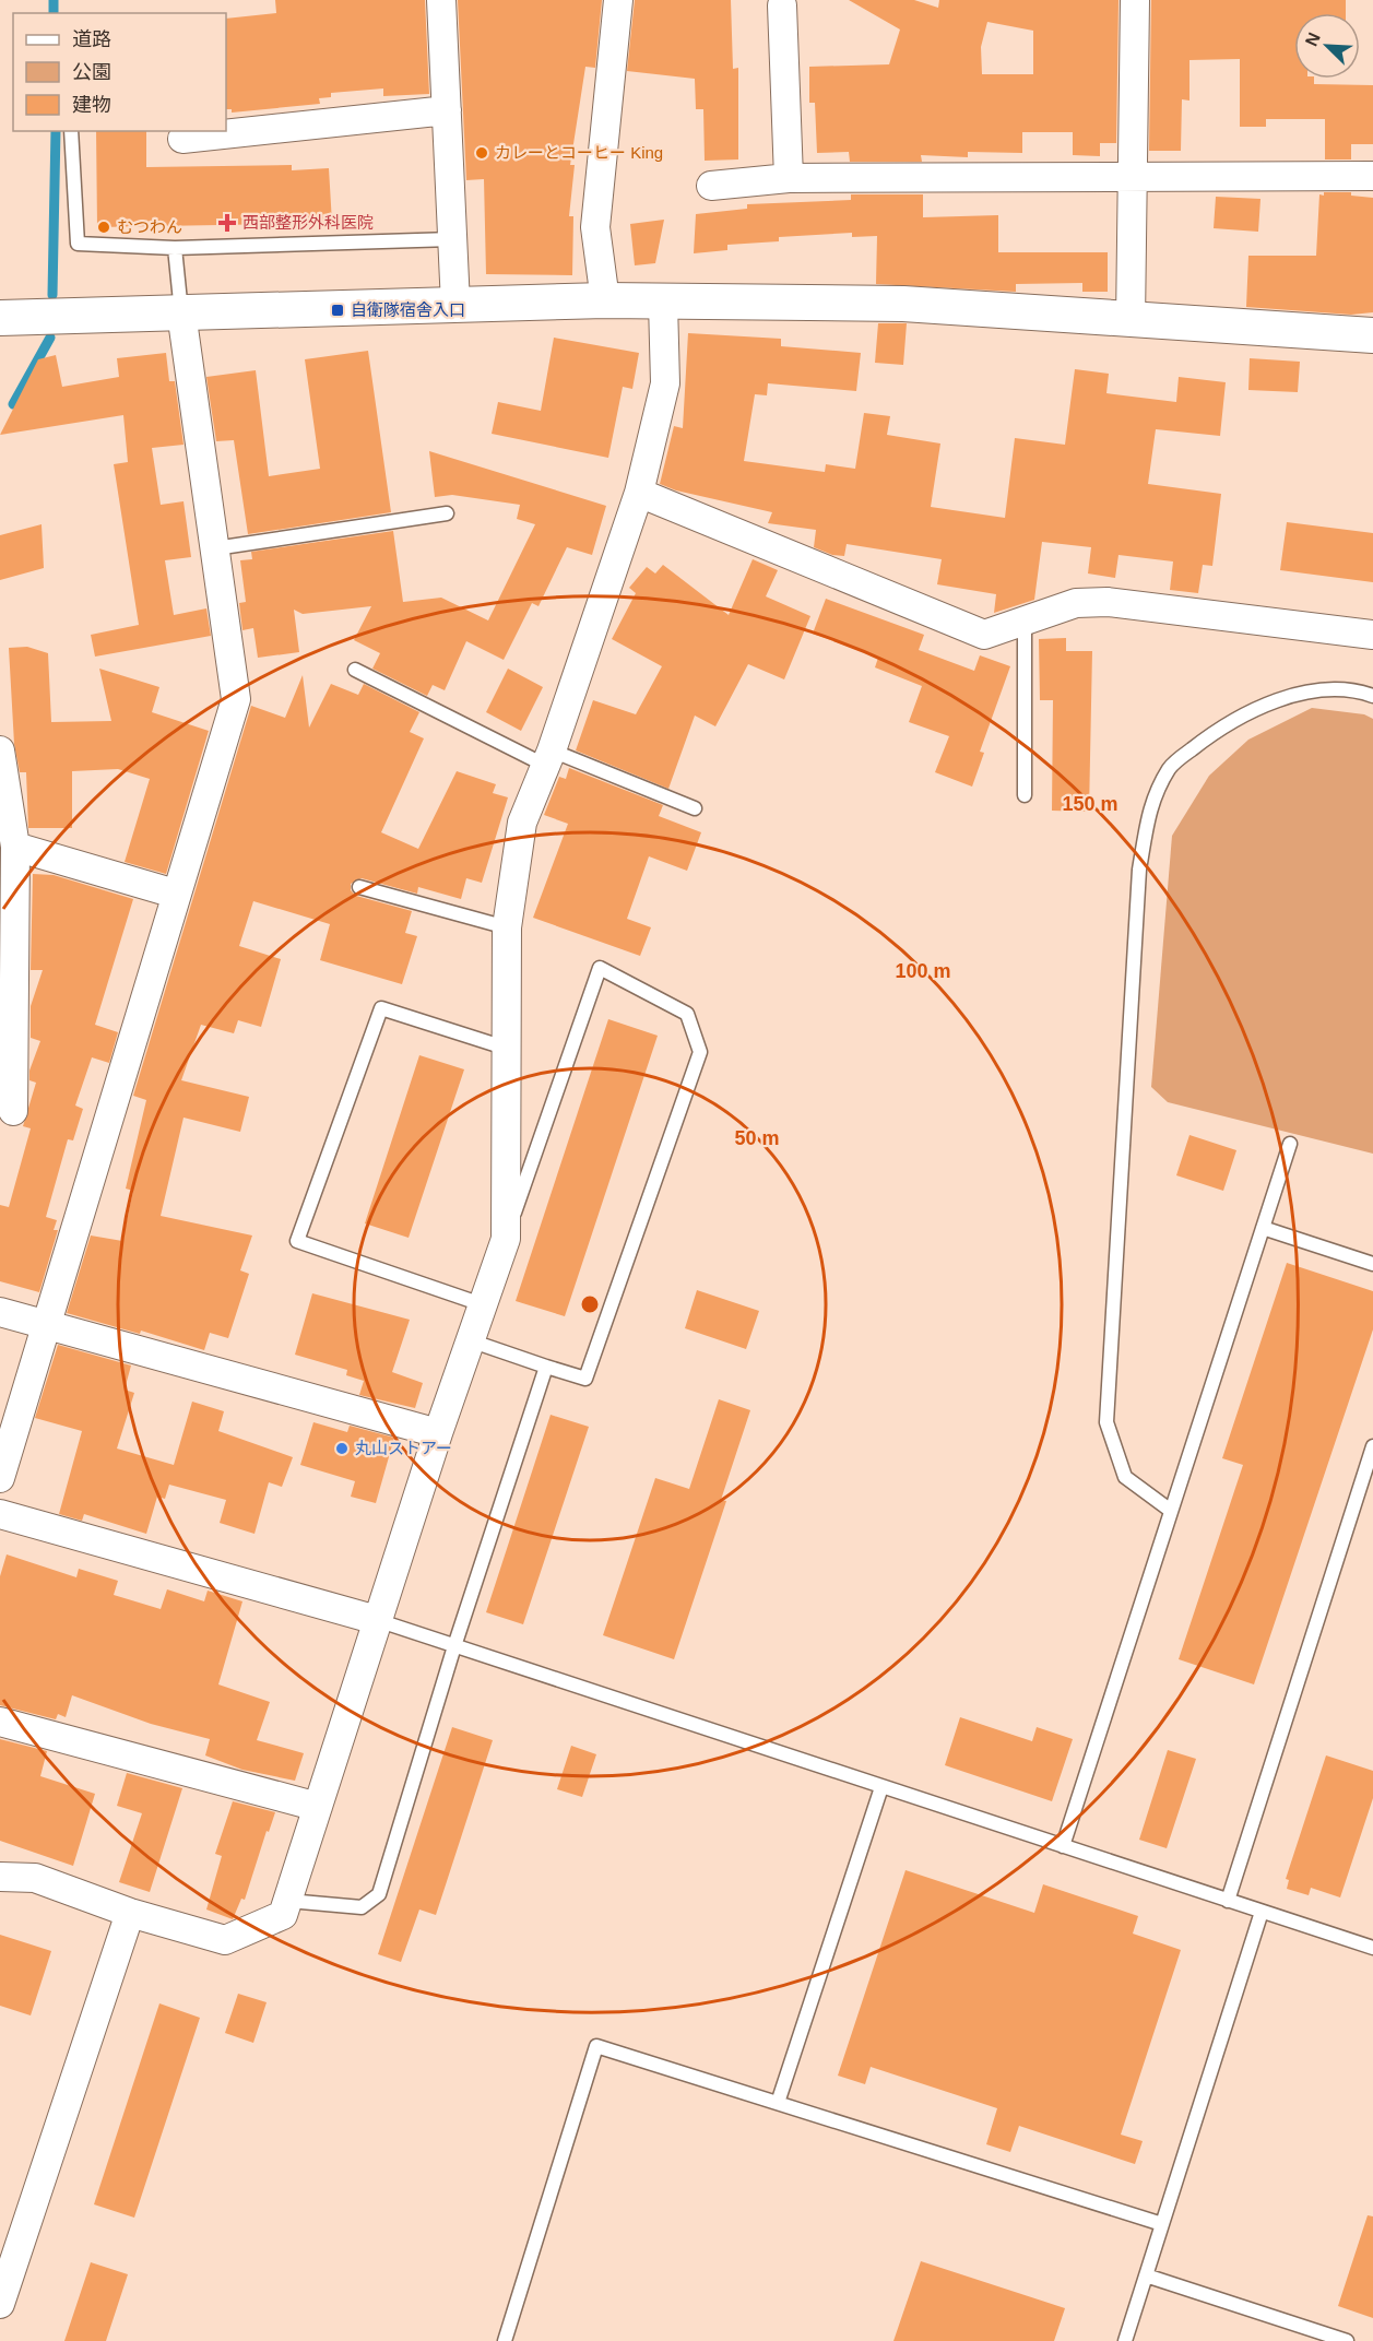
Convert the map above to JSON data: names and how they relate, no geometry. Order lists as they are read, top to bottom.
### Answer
{
  "places": {
    "other": ["カレーとコーヒー King", "むつわん", "丸山ストアー"],
    "health": ["西部整形外科医院"],
    "transit": ["自衛隊宿舎入口"]
  },
  "legend": ["道路", "公園", "建物"],
  "north": "top left",
  "rings": ["150 m", "100 m", "50 m"]
}
